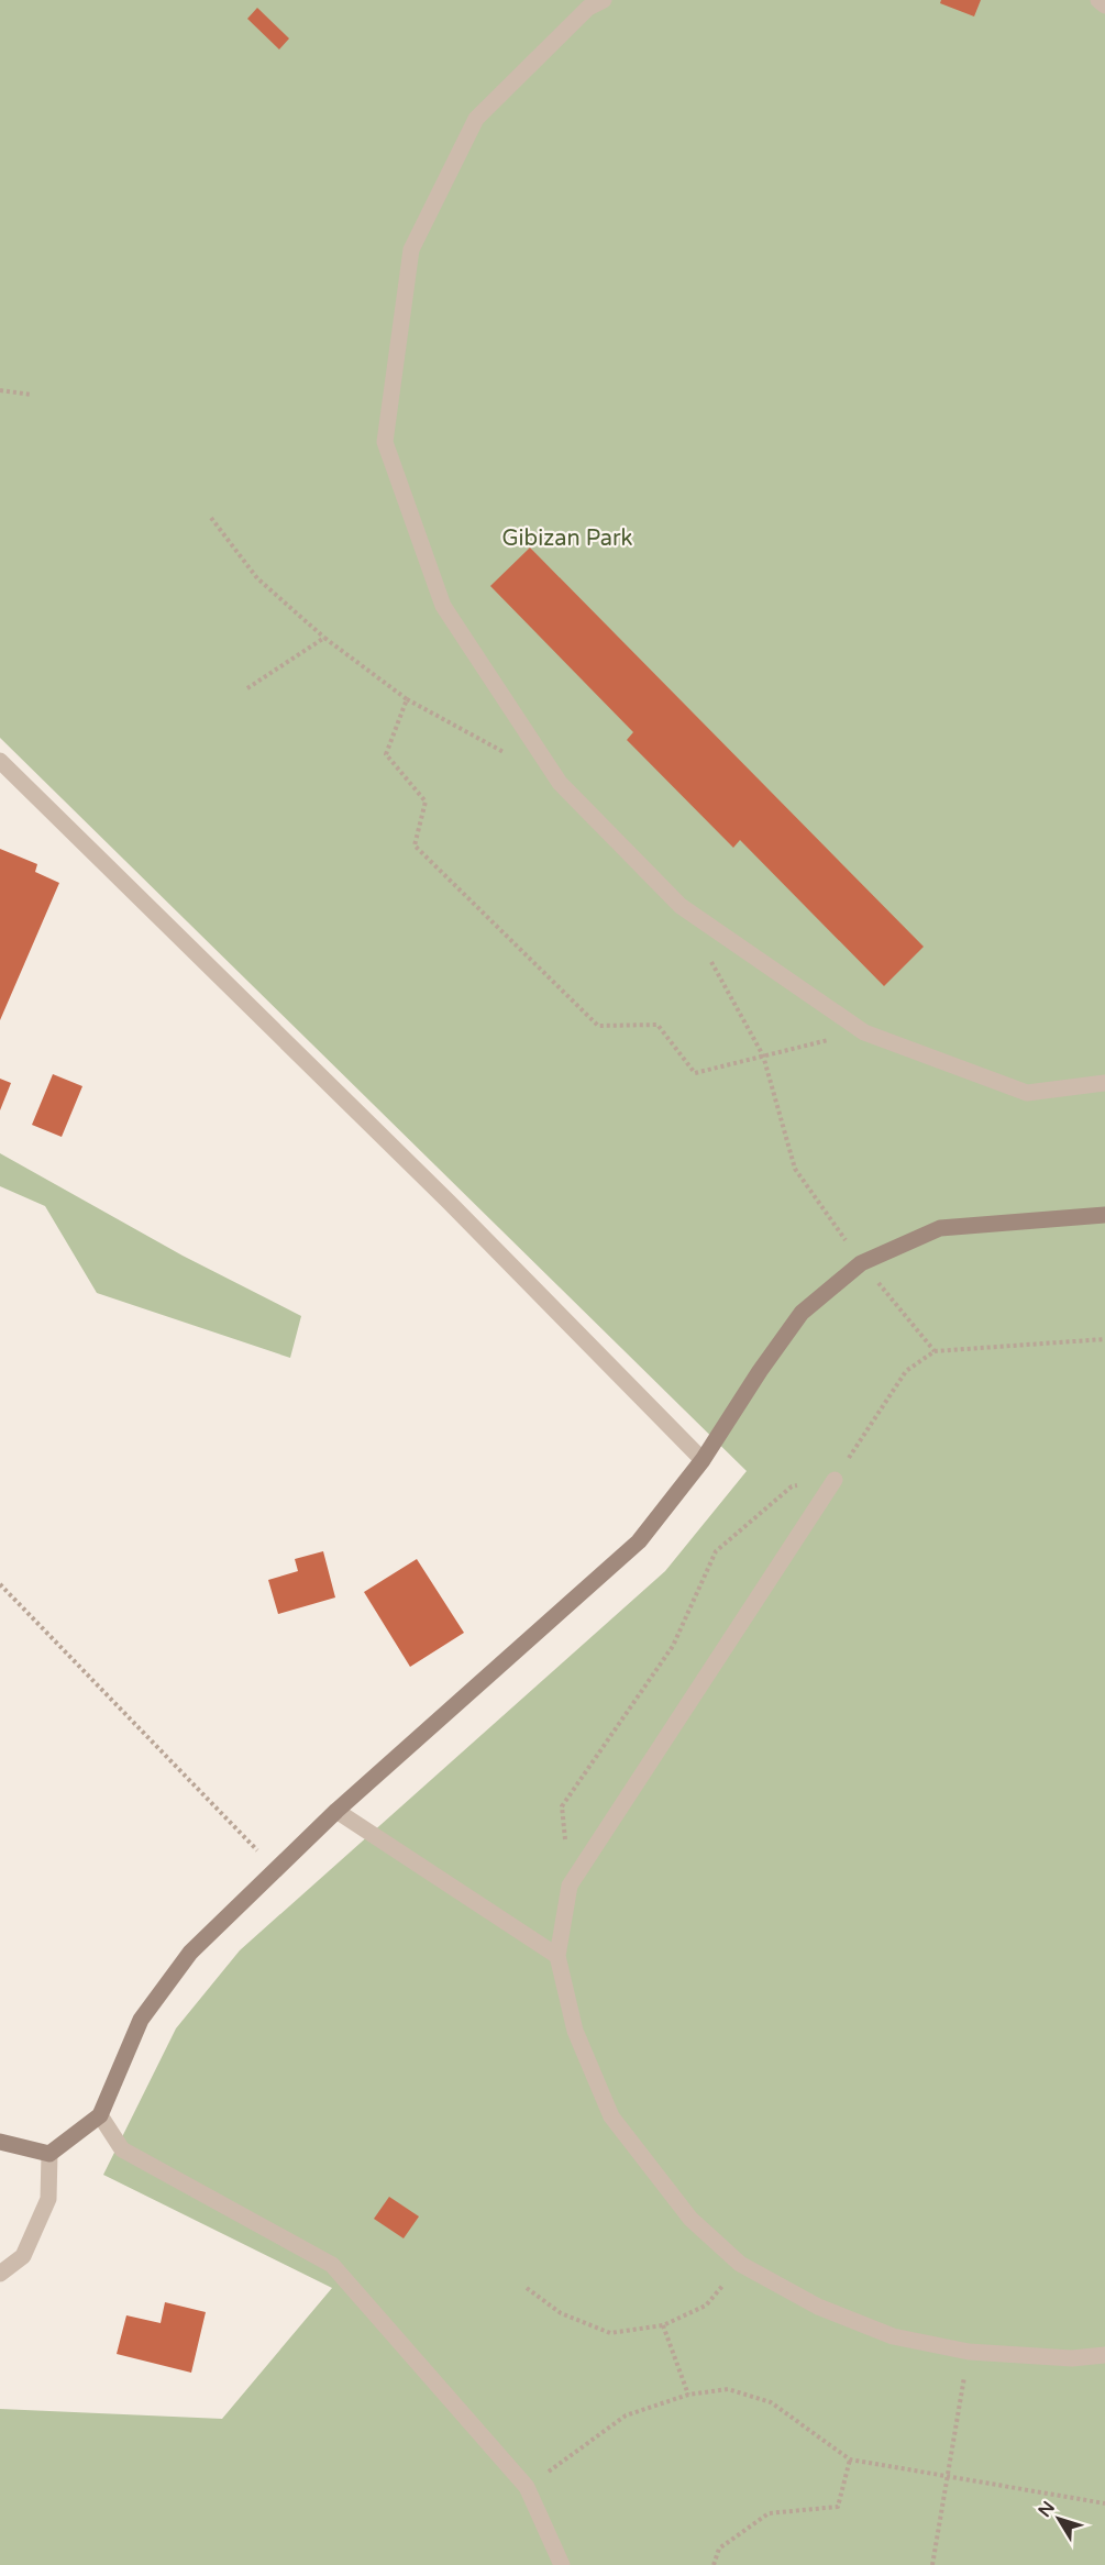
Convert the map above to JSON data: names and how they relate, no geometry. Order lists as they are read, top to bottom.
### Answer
{
  "parks": ["Gibizan Park"],
  "north": "top left"
}
